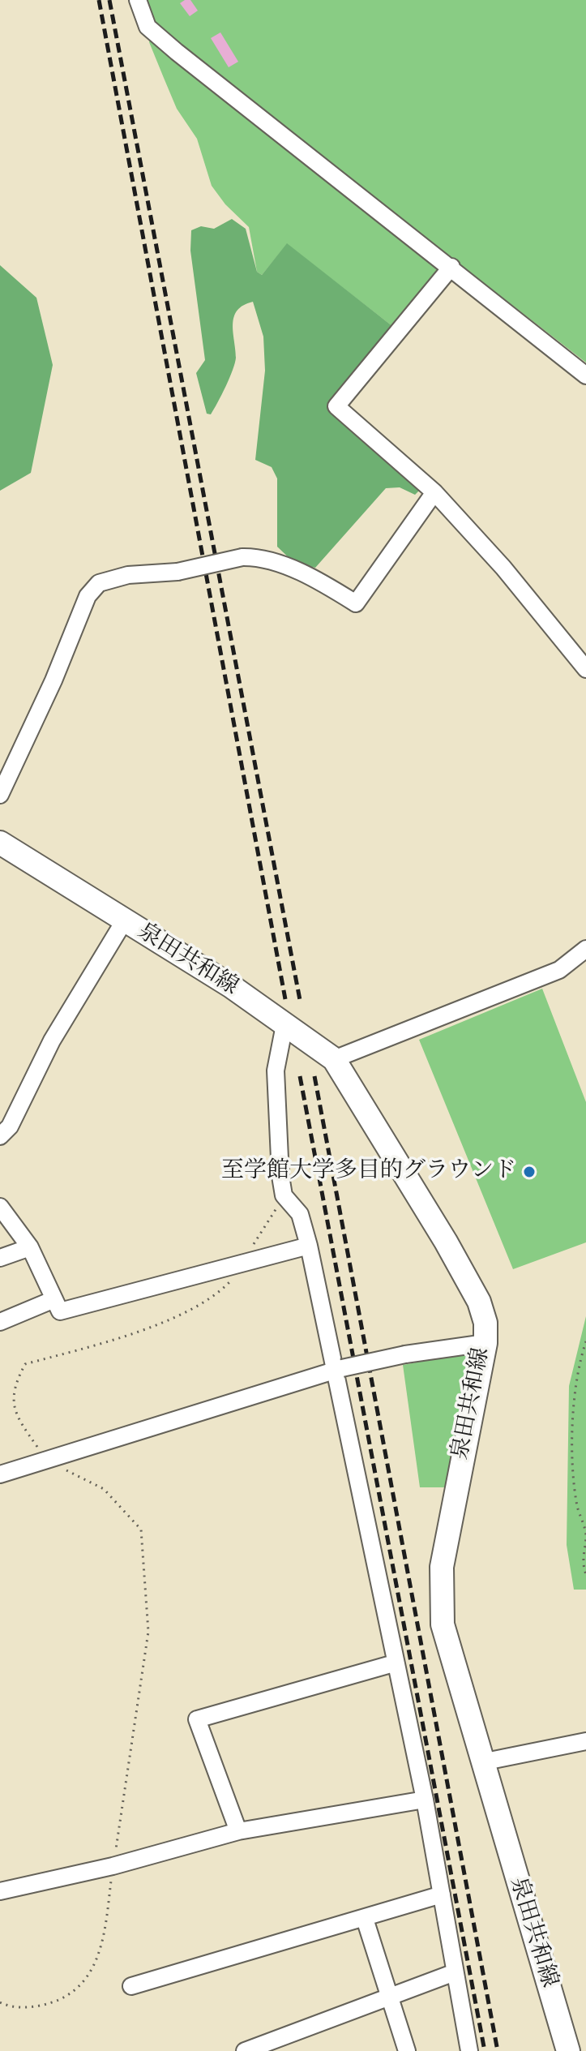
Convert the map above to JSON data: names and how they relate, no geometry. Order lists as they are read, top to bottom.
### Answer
{
  "streets": {
    "main road": ["泉田共和線"]
  },
  "places": ["至学館大学多目的グラウンド"]
}
